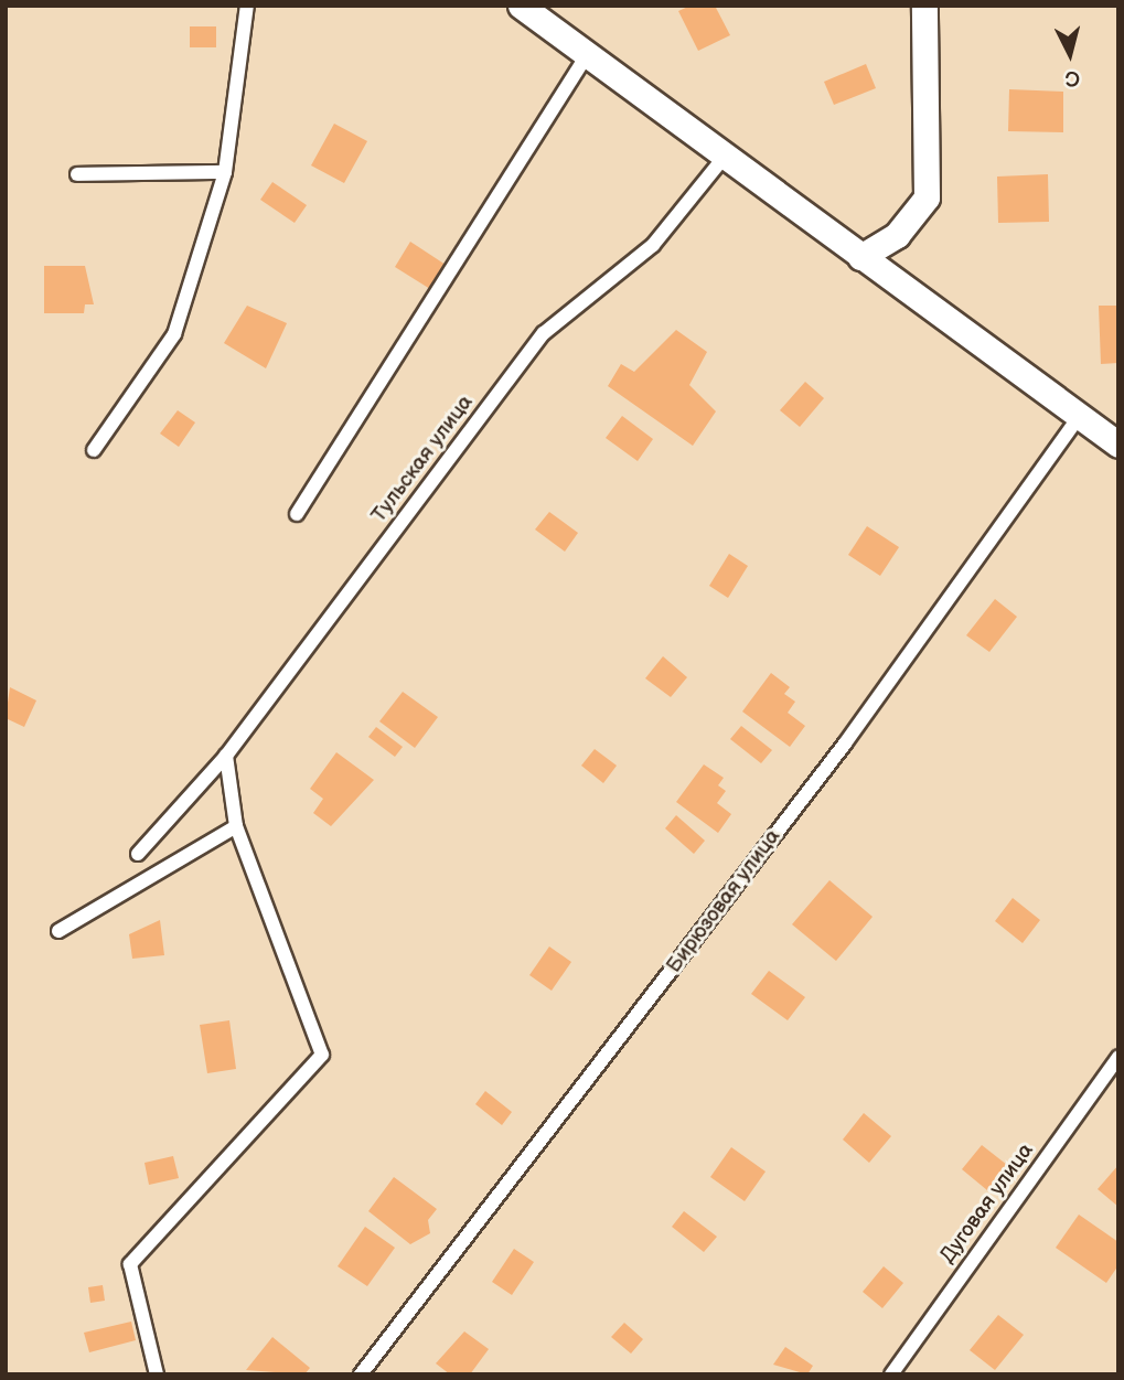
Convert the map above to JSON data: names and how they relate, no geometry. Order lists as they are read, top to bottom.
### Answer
{
  "streets": {
    "lane": ["Тульская улица", "Бирюзовая улица", "Дуговая улица"]
  },
  "north": "bottom"
}
